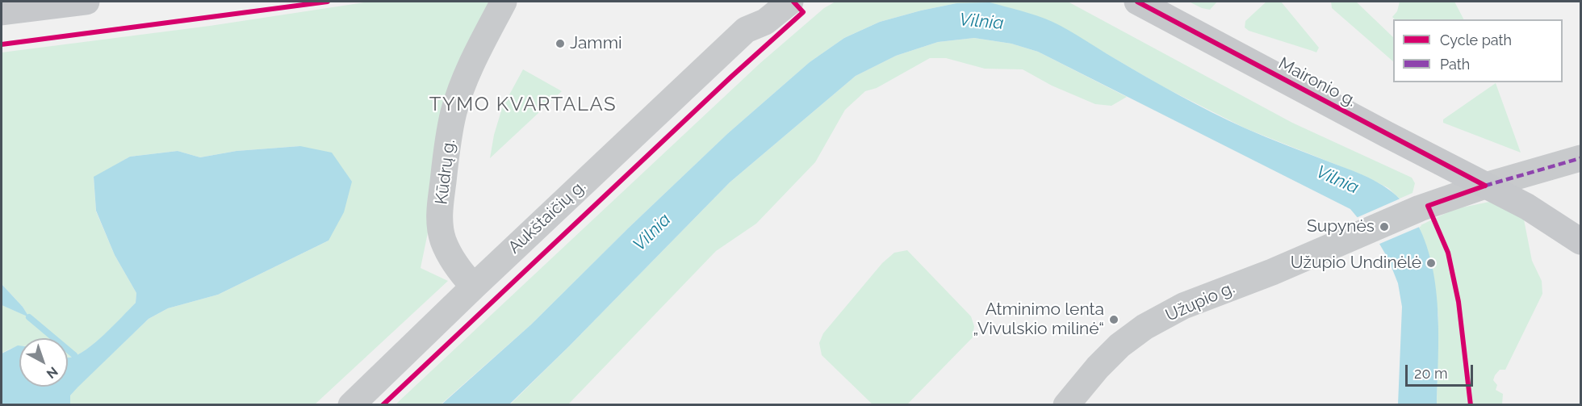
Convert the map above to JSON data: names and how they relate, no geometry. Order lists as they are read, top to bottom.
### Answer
{
  "streets": {
    "main road": ["Maironio g."],
    "street": ["Kūdrų g.", "Aukštaičių g.", "Užupio g."]
  },
  "crossings": [
    ["Maironio g.", "Užupio g."],
    ["Kūdrų g.", "Aukštaičių g."]
  ],
  "districts": ["TYMO KVARTALAS"],
  "water": ["Vilnia"],
  "places": [
    "Jammi",
    "Supynės",
    "Užupio Undinėlė",
    "Atminimo lenta „Vivulskio milinė“"
  ],
  "legend": ["Cycle path", "Path"],
  "scale_bar": "20 m",
  "north": "bottom right"
}
